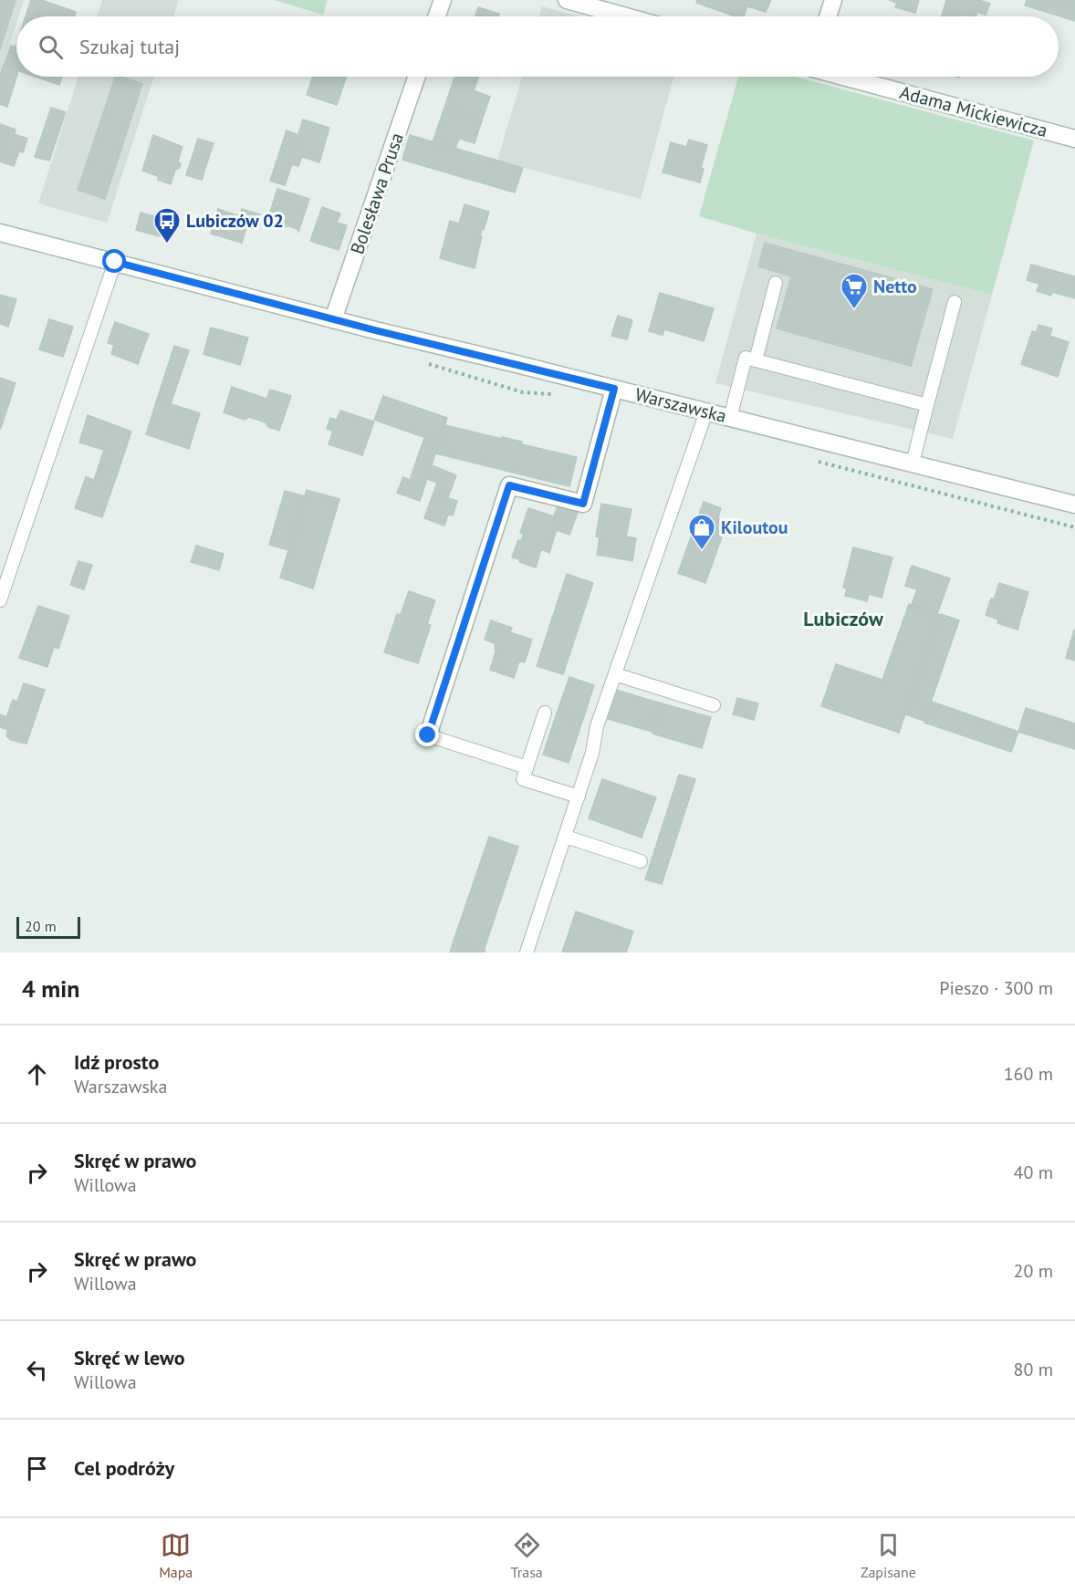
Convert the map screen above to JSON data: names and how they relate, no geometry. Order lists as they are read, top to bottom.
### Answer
{
  "streets": {
    "street": ["Adama Mickiewicza", "Bolesława Prusa", "Warszawska"]
  },
  "crossings": [
    ["Bolesława Prusa", "Warszawska"]
  ],
  "districts": ["Lubiczów"],
  "places": {
    "bus stop": ["Lubiczów 02"],
    "supermarket": ["Netto"],
    "shop": ["Kiloutou"]
  },
  "scale_bar": "20 m",
  "page": {
    "search": "Szukaj tutaj",
    "scale": "20 m",
    "heading": ["4 min", "Pieszo · 300 m"],
    "list": [
      ["Idź prosto", "Warszawska", "160 m"],
      ["Skręć w prawo", "Willowa", "40 m"],
      ["Skręć w prawo", "Willowa", "20 m"],
      ["Skręć w lewo", "Willowa", "80 m"],
      "Cel podróży"
    ],
    "nav": ["Mapa", "Trasa", "Zapisane"]
  }
}
